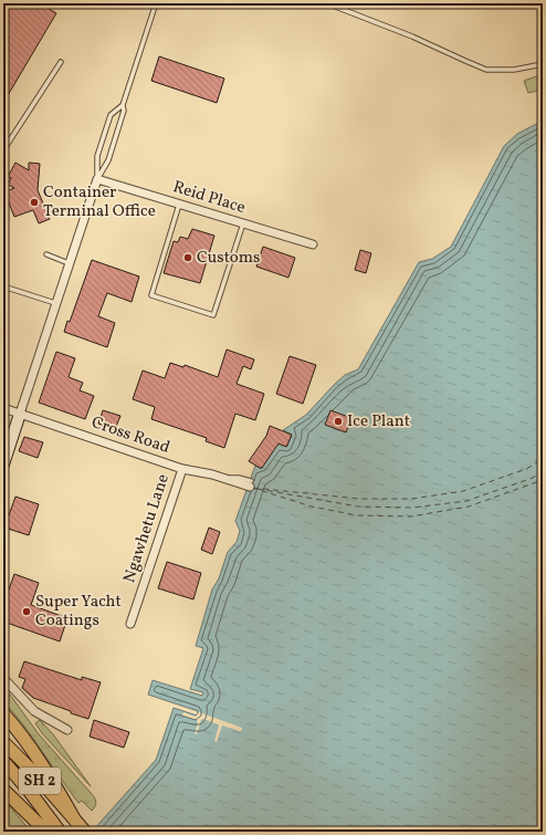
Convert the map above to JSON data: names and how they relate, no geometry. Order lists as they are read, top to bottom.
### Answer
{
  "streets": {
    "highway": ["SH 2"],
    "street": ["Reid Place", "Cross Road", "Ngawhetu Lane"]
  },
  "crossings": [
    ["Cross Road", "Ngawhetu Lane"]
  ],
  "places": [
    "Container Terminal Office",
    "Customs",
    "Ice Plant",
    "Super Yacht Coatings"
  ]
}
